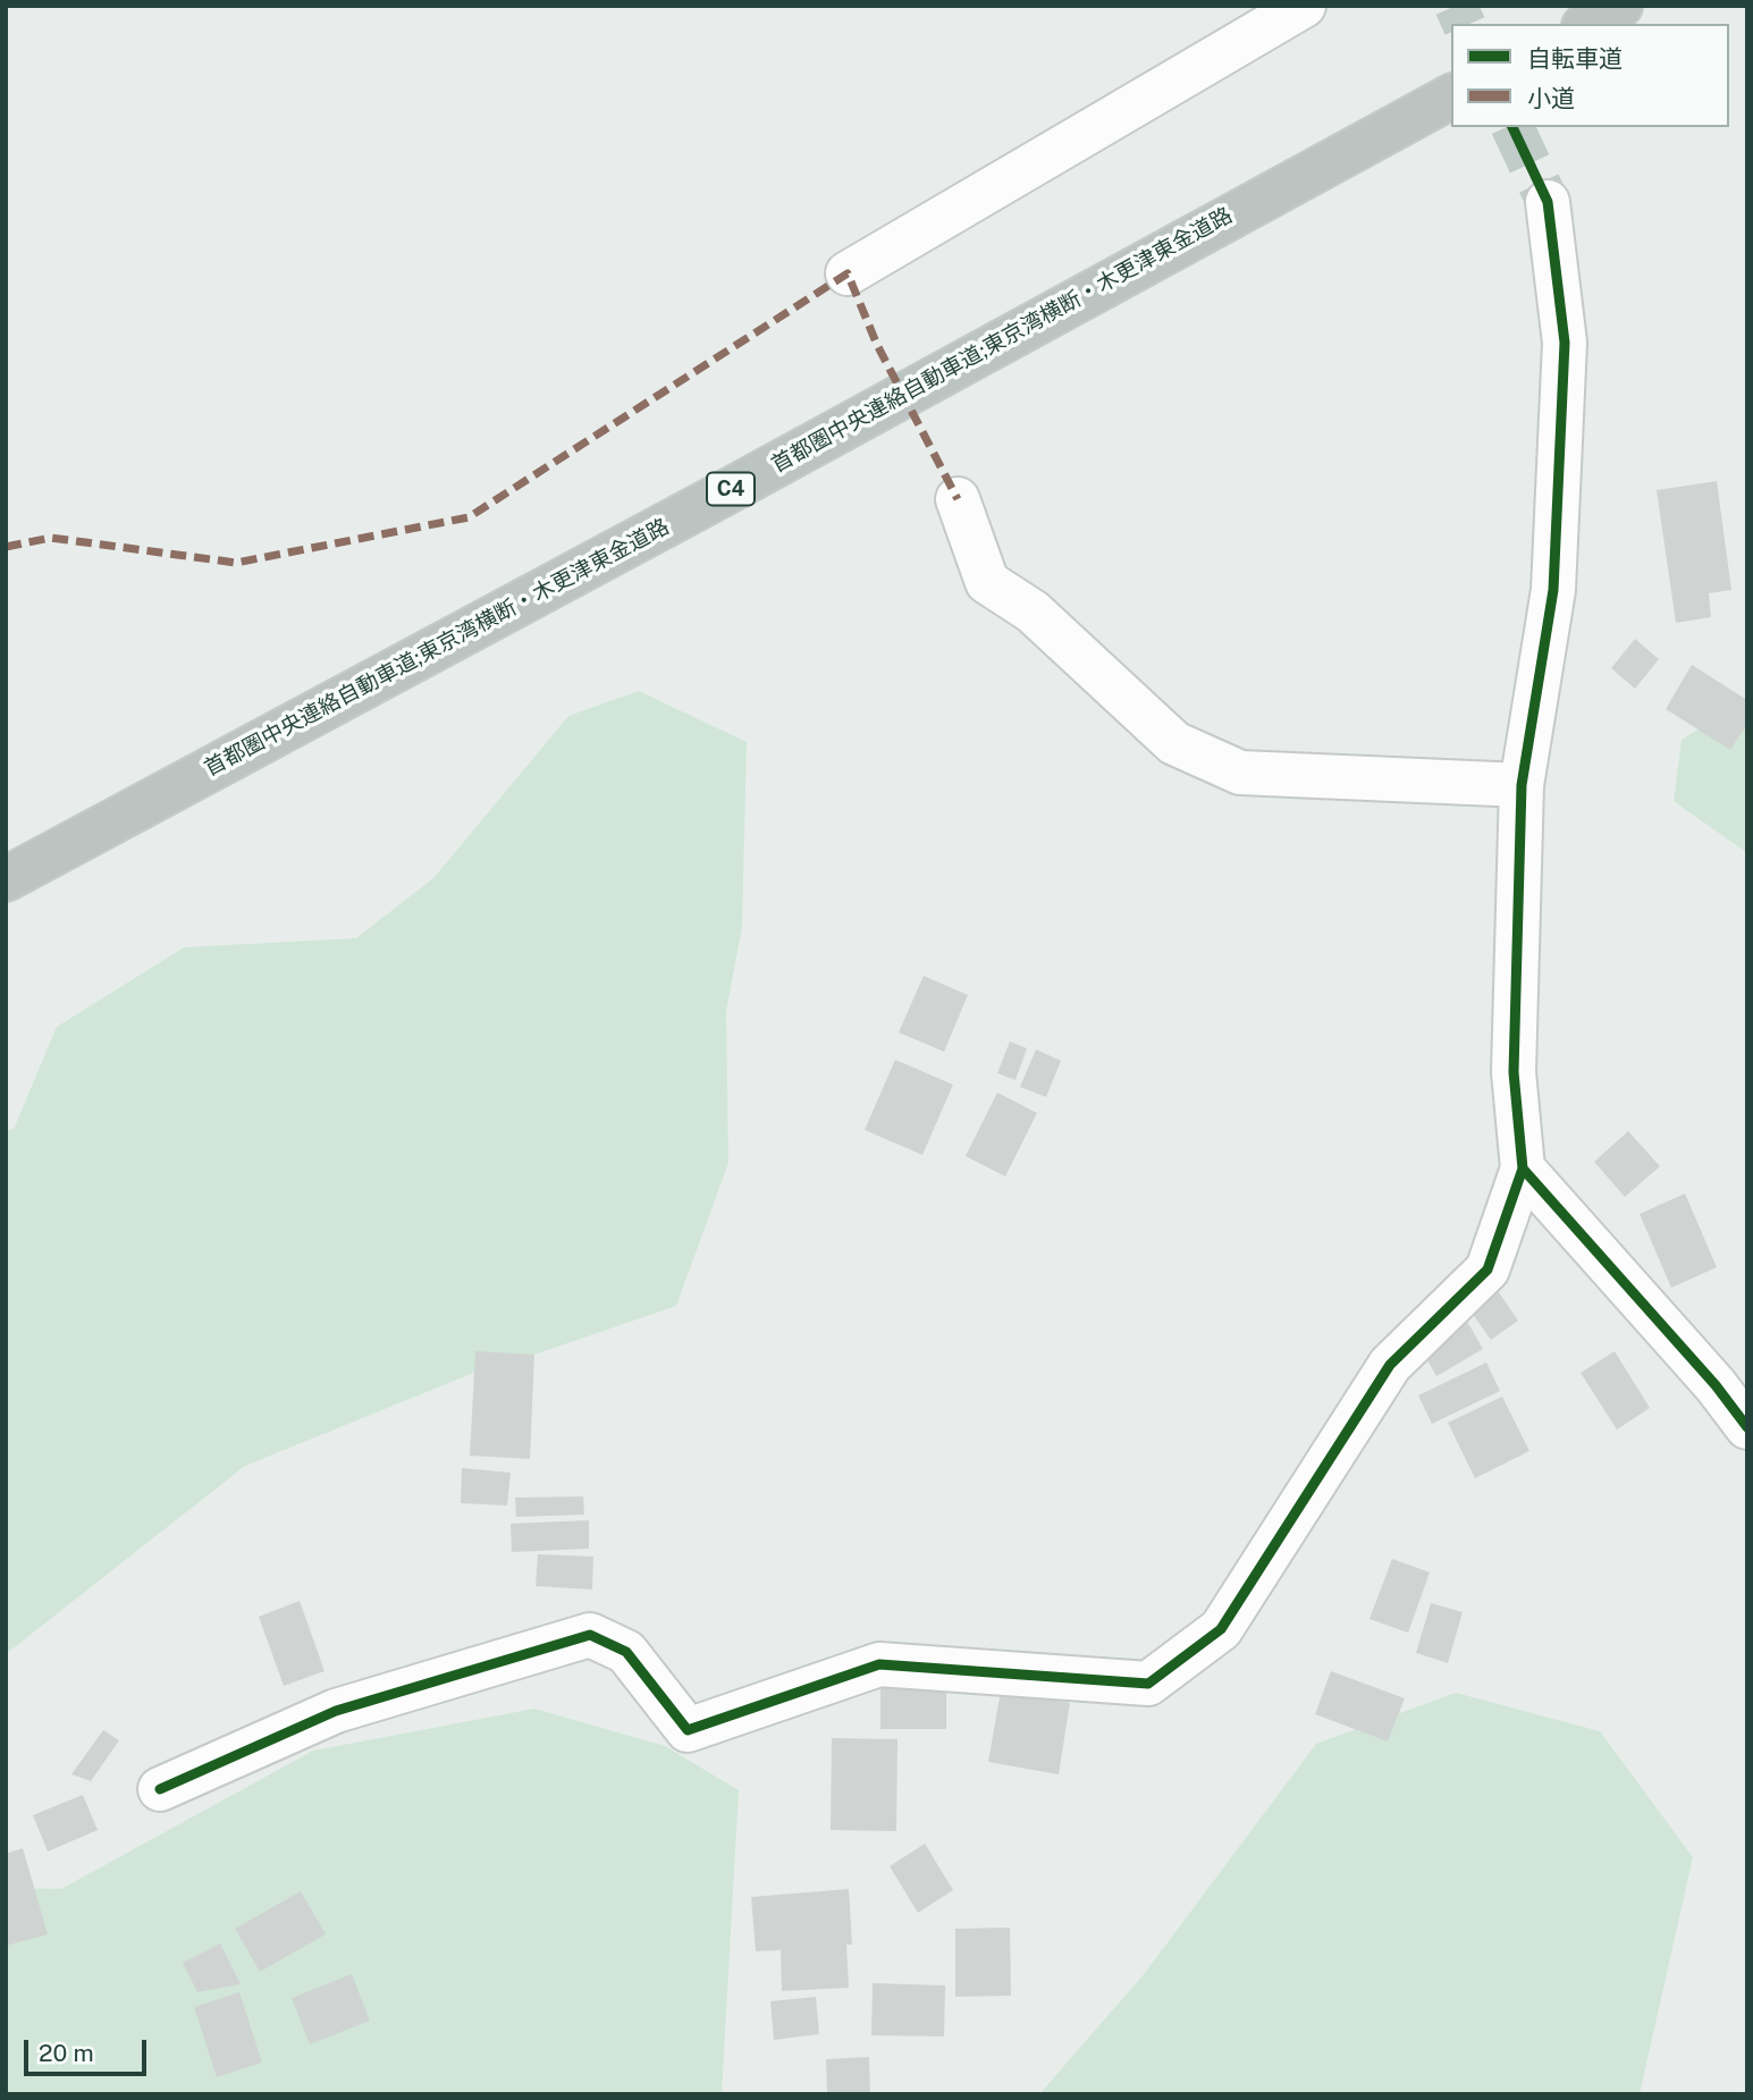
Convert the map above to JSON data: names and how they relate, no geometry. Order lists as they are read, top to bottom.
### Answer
{
  "streets": {
    "highway": ["首都圏中央連絡自動車道;東京湾横断・木更津東金道路", "C4"]
  },
  "legend": ["自転車道", "小道"],
  "scale_bar": "20 m"
}
